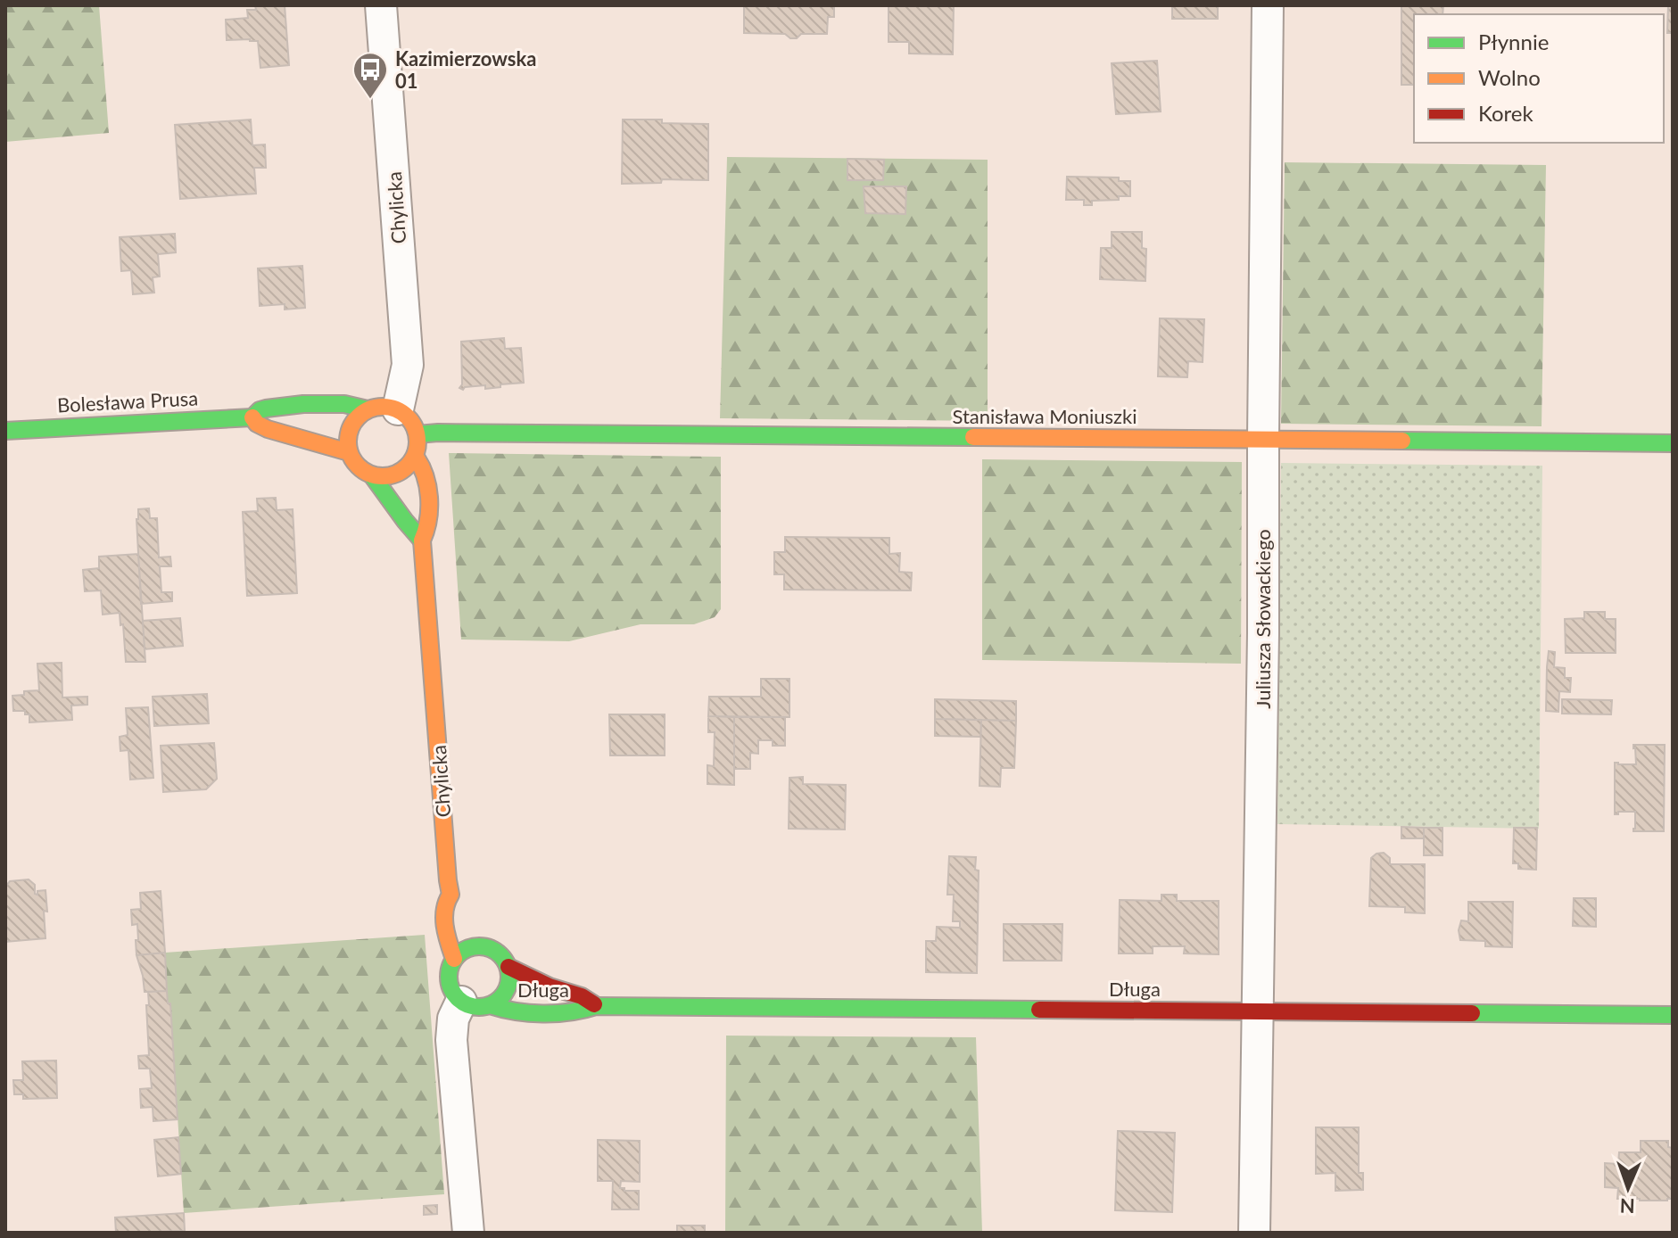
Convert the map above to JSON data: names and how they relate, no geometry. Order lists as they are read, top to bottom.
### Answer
{
  "streets": {
    "street": [
      "Chylicka",
      "Bolesława Prusa",
      "Stanisława Moniuszki",
      "Juliusza Słowackiego",
      "Długa"
    ]
  },
  "crossings": [
    ["Chylicka", "Bolesława Prusa"],
    ["Chylicka", "Stanisława Moniuszki"],
    ["Chylicka", "Długa"],
    ["Bolesława Prusa", "Stanisława Moniuszki"],
    ["Stanisława Moniuszki", "Juliusza Słowackiego"],
    ["Juliusza Słowackiego", "Długa"]
  ],
  "places": {
    "bus stop": ["Kazimierzowska 01"]
  },
  "legend": ["Płynnie", "Wolno", "Korek"],
  "north": "bottom"
}
